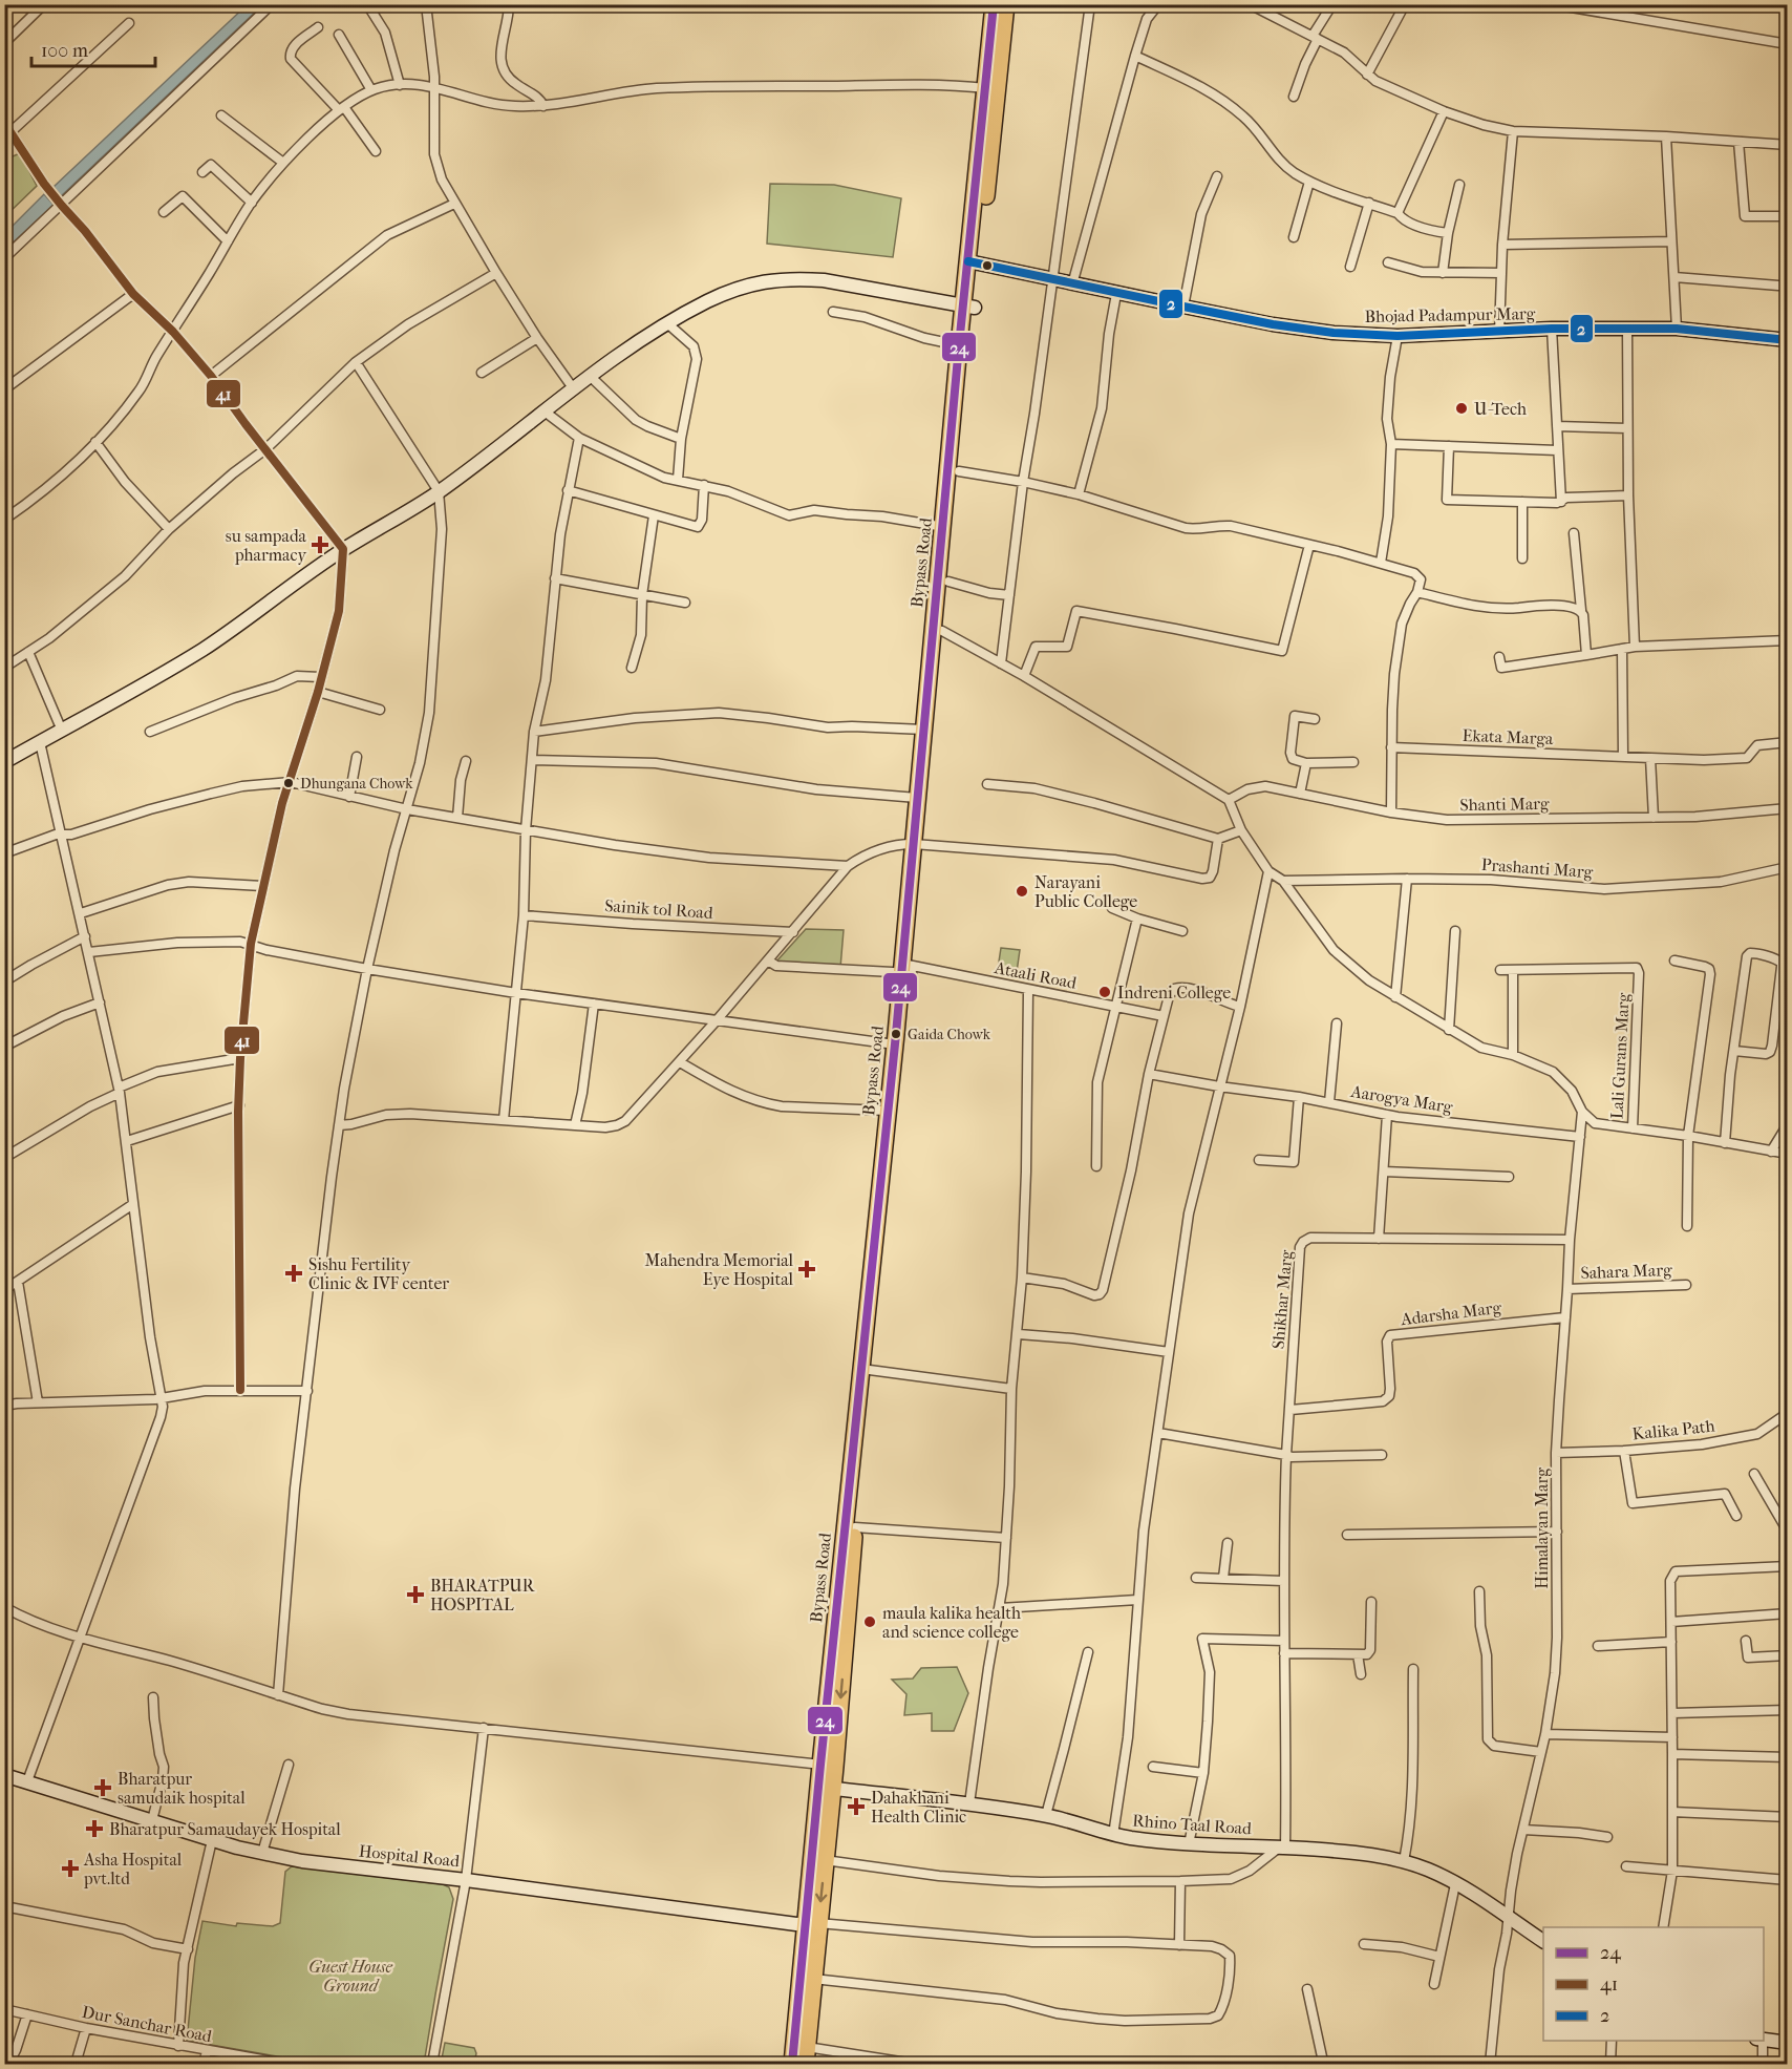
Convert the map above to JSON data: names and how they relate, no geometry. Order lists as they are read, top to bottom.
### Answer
{
  "streets": {
    "highway": ["Bypass Road"],
    "street": [
      "Bhojad Padampur Marg",
      "Ekata Marga",
      "Shanti Marg",
      "Prashanti Marg",
      "Sainik tol Road",
      "Ataali Road",
      "Lali Gurans Marg",
      "Aarogya Marg",
      "Sahara Marg",
      "Shikhar Marg",
      "Adarsha Marg",
      "Kalika Path",
      "Himalayan Marg",
      "Rhino Taal Road",
      "Hospital Road",
      "Dur Sanchar Road"
    ]
  },
  "crossings": [
    ["Bhojad Padampur Marg", "Bypass Road"],
    ["Bypass Road", "Ataali Road"],
    ["Bypass Road", "Rhino Taal Road"],
    ["Bypass Road", "Hospital Road"],
    ["Aarogya Marg", "Himalayan Marg"],
    ["Sahara Marg", "Himalayan Marg"],
    ["Shikhar Marg", "Adarsha Marg"],
    ["Shikhar Marg", "Himalayan Marg"],
    ["Shikhar Marg", "Rhino Taal Road"],
    ["Adarsha Marg", "Himalayan Marg"],
    ["Kalika Path", "Himalayan Marg"],
    ["Himalayan Marg", "Rhino Taal Road"]
  ],
  "parks": ["Guest House Ground"],
  "places": {
    "other": [
      "U-Tech",
      "Dhungana Chowk",
      "Narayani Public College",
      "Indreni College",
      "Gaida Chowk",
      "maula kalika health and science college"
    ],
    "health": [
      "su sampada pharmacy",
      "Mahendra Memorial Eye Hospital",
      "Sishu Fertility Clinic & IVF center",
      "BHARATPUR HOSPITAL",
      "Bharatpur samudaik hospital",
      "Dahakhani Health Clinic",
      "Bharatpur Samaudayek Hospital",
      "Asha Hospital pvt.ltd"
    ]
  },
  "lines": ["transit line 24", "transit line 41", "transit line 2"],
  "legend": ["24", "41", "2"],
  "scale_bar": "100 m"
}
